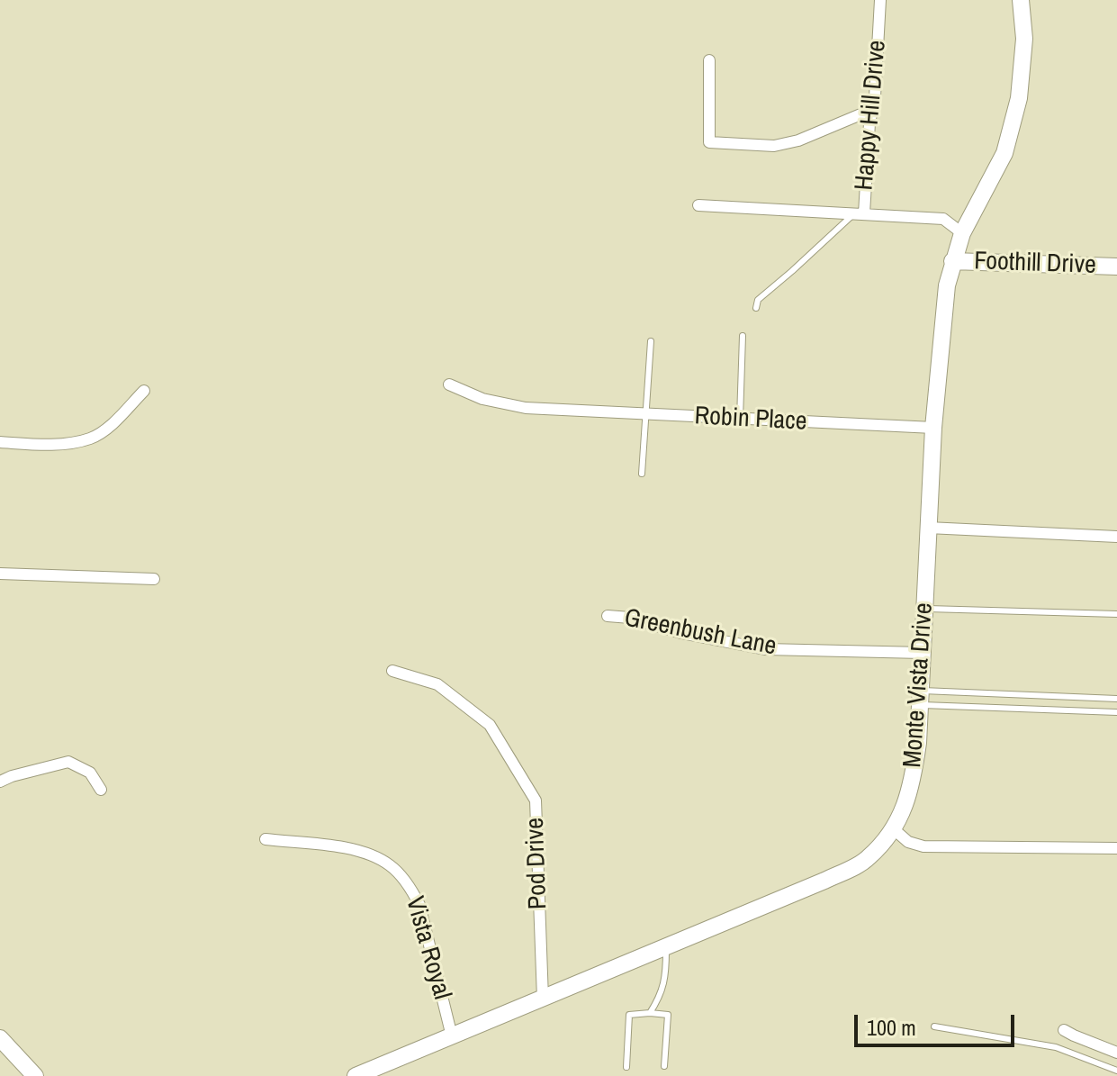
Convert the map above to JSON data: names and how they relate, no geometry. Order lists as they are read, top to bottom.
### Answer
{
  "streets": {
    "main road": ["Foothill Drive", "Monte Vista Drive"],
    "street": [
      "Happy Hill Drive",
      "Robin Place",
      "Greenbush Lane",
      "Pod Drive",
      "Vista Royal"
    ]
  },
  "crossings": [
    ["Happy Hill Drive", "Monte Vista Drive"],
    ["Foothill Drive", "Monte Vista Drive"],
    ["Robin Place", "Monte Vista Drive"],
    ["Greenbush Lane", "Monte Vista Drive"],
    ["Monte Vista Drive", "Pod Drive"],
    ["Monte Vista Drive", "Vista Royal"]
  ],
  "scale_bar": "100 m"
}
